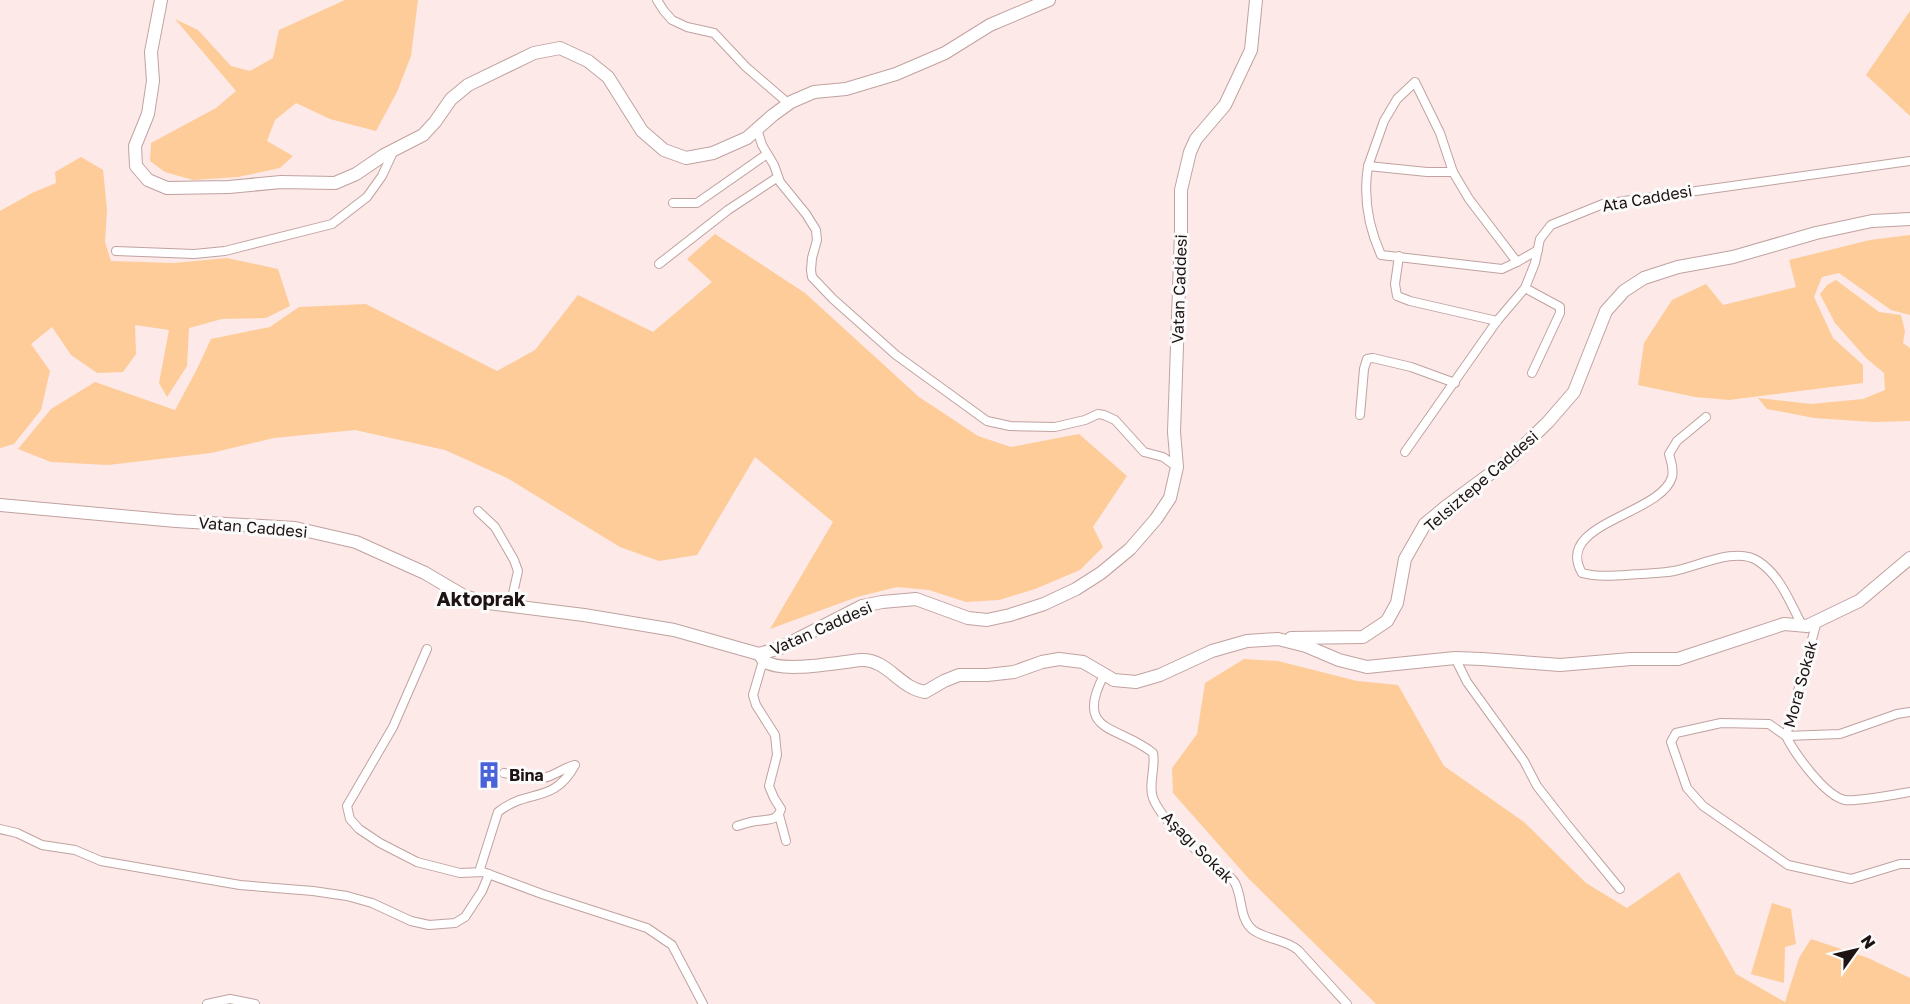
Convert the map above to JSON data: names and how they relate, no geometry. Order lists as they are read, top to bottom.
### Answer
{
  "streets": {
    "street": [
      "Ata Caddesi",
      "Vatan Caddesi",
      "Telsiztepe Caddesi",
      "Mora Sokak",
      "Aşağı Sokak"
    ]
  },
  "districts": ["Aktoprak"],
  "places": {
    "building": ["Bina"]
  },
  "north": "top right"
}
